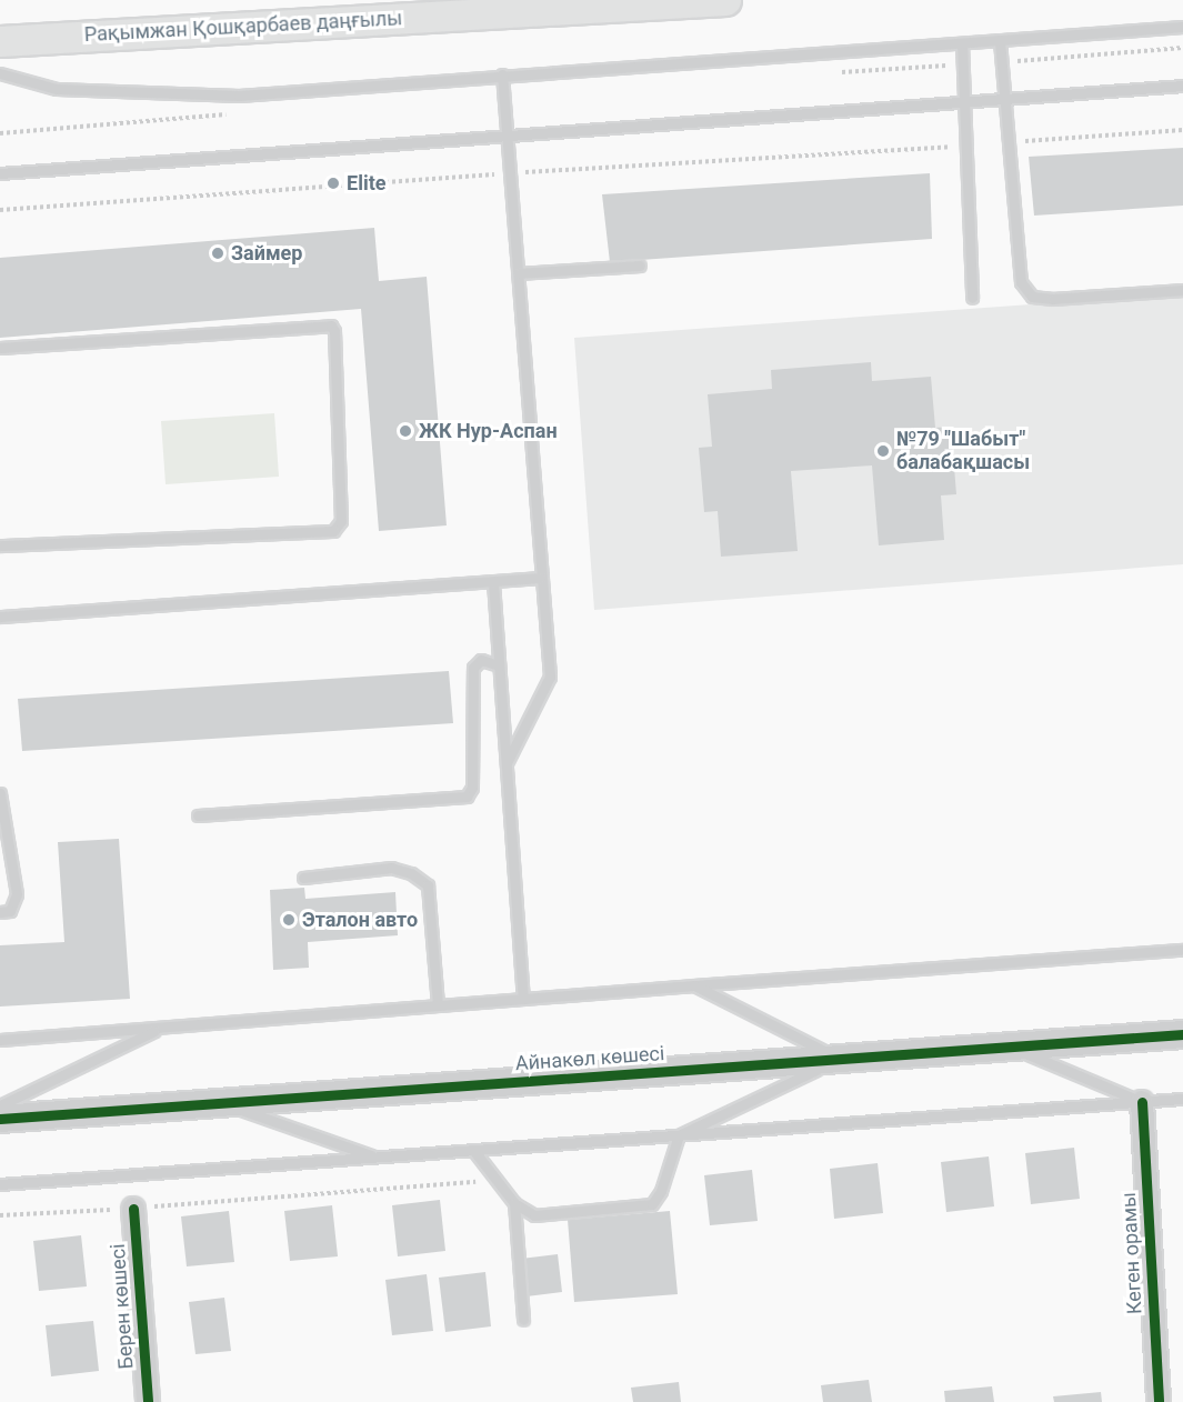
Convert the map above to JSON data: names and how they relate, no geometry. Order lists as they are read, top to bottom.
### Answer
{
  "streets": {
    "main road": ["Рақымжан Қошқарбаев даңғылы"],
    "street": ["Айнакөл көшесі", "Кеген орамы", "Берен көшесі"]
  },
  "places": [
    "Elite",
    "Займер",
    "ЖК Нур-Аспан",
    "№79 \"Шабыт\" балабақшасы",
    "Эталон авто"
  ]
}
